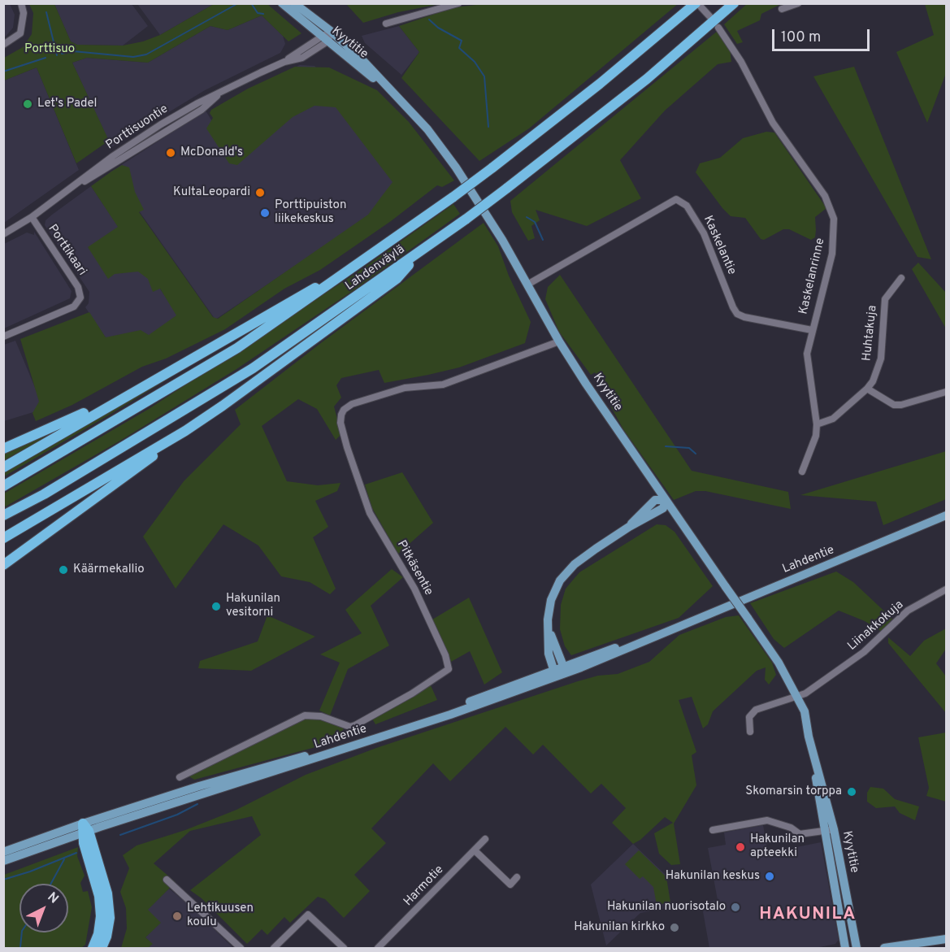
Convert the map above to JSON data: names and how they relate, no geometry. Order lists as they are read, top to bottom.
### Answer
{
  "streets": {
    "highway": ["Lahdenväylä"],
    "main road": ["Kyytitie", "Lahdentie"],
    "street": [
      "Porttisuontie",
      "Kaskelantie",
      "Porttikaari",
      "Kaskelanrinne",
      "Huhtakuja",
      "Pitkäsentie",
      "Liinakkokuja",
      "Harmotie"
    ]
  },
  "crossings": [
    ["Kyytitie", "Porttisuontie"],
    ["Kyytitie", "Kaskelantie"],
    ["Kyytitie", "Pitkäsentie"],
    ["Kyytitie", "Liinakkokuja"],
    ["Porttisuontie", "Porttikaari"],
    ["Kaskelantie", "Kaskelanrinne"],
    ["Kaskelanrinne", "Huhtakuja"]
  ],
  "districts": ["HAKUNILA"],
  "parks": ["Porttisuo"],
  "places": [
    "Let's Padel",
    "McDonald's",
    "KultaLeopardi",
    "Porttipuiston liikekeskus",
    "Käärmekallio",
    "Hakunilan vesitorni",
    "Skomarsin torppa",
    "Hakunilan apteekki",
    "Hakunilan keskus",
    "Hakunilan nuorisotalo",
    "Lehtikuusen koulu",
    "Hakunilan kirkko"
  ],
  "scale_bar": "100 m",
  "north": "top right"
}
